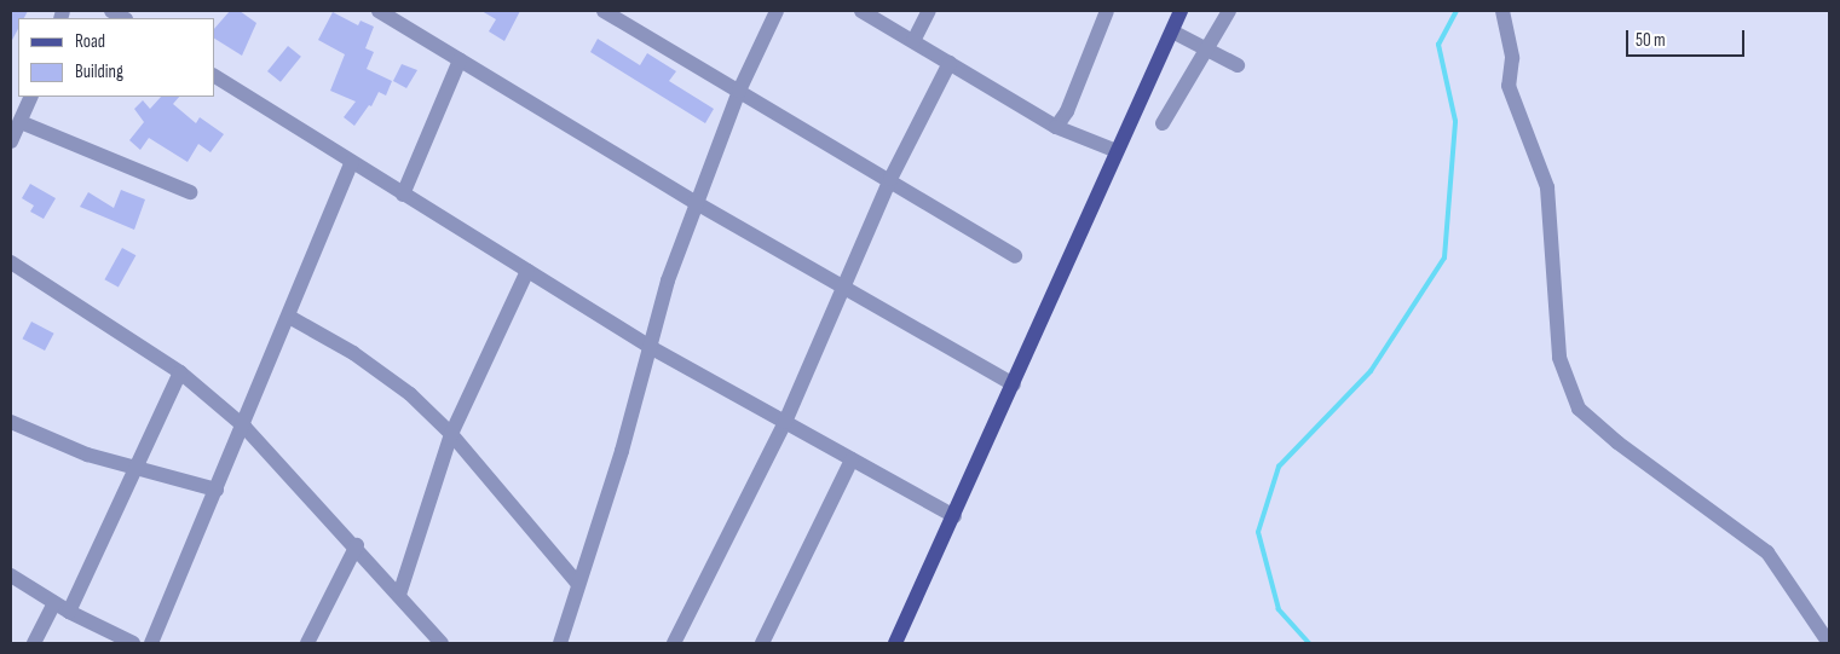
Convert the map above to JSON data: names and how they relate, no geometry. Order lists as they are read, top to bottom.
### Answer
{
  "legend": ["Road", "Building"],
  "scale_bar": "50 m"
}
